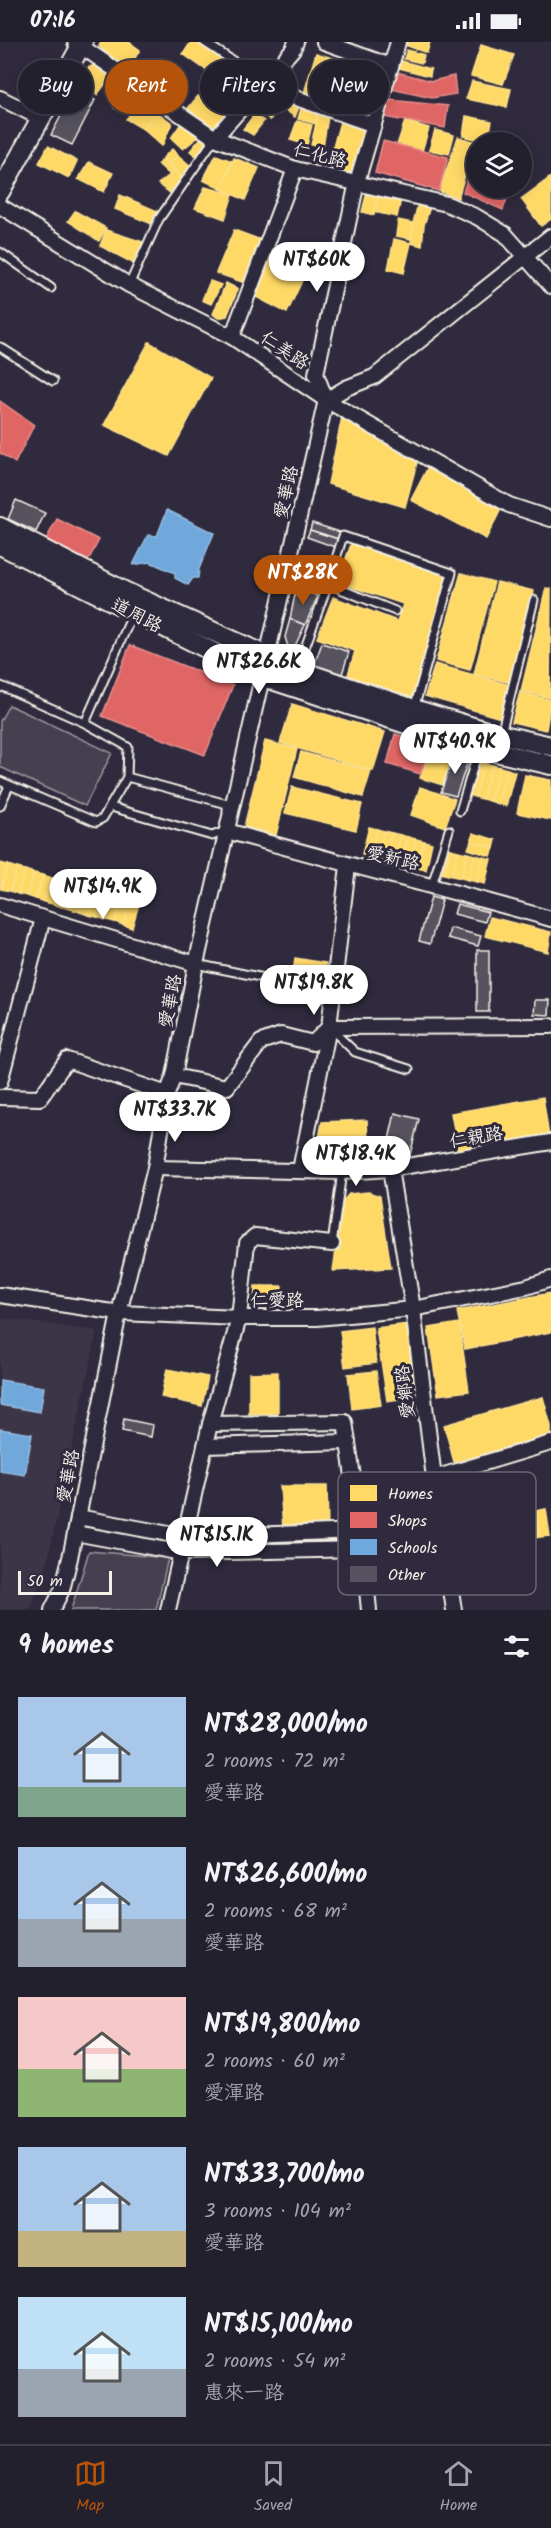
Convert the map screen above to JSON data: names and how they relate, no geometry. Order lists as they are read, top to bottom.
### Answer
{
  "streets": {
    "main road": ["道周路"],
    "street": [
      "仁化路",
      "仁美路",
      "愛華路",
      "愛新路",
      "仁親路",
      "仁愛路",
      "愛鄉路"
    ]
  },
  "crossings": [
    ["仁美路", "愛華路"],
    ["愛華路", "道周路"],
    ["愛華路", "愛新路"],
    ["愛華路", "仁親路"],
    ["愛華路", "仁愛路"],
    ["仁親路", "愛鄉路"],
    ["仁愛路", "愛鄉路"]
  ],
  "legend": [
    "Homes",
    "Shops",
    "Schools",
    "Other"
  ],
  "scale_bar": "50 m",
  "page": {
    "status": "07:16",
    "chip": [
      "Buy",
      "Rent",
      "Filters",
      "New"
    ],
    "price": [
      "NT$60K",
      "NT$28K",
      "NT$26.6K",
      "NT$40.9K",
      "NT$14.9K",
      "NT$19.8K",
      "NT$33.7K",
      "NT$18.4K",
      "NT$15.1K"
    ],
    "scale": "50 m",
    "heading": "9 homes",
    "list": [
      {
        "name": "NT$28,000/mo",
        "note": "2 rooms · 72 m² · 愛華路"
      },
      {
        "name": "NT$26,600/mo",
        "note": "2 rooms · 68 m² · 愛華路"
      },
      {
        "name": "NT$19,800/mo",
        "note": "2 rooms · 60 m² · 愛渾路"
      },
      {
        "name": "NT$33,700/mo",
        "note": "3 rooms · 104 m² · 愛華路"
      },
      {
        "name": "NT$15,100/mo",
        "note": "2 rooms · 54 m² · 惠來一路"
      }
    ],
    "tabs": ["Map", "Saved", "Home"]
  }
}
